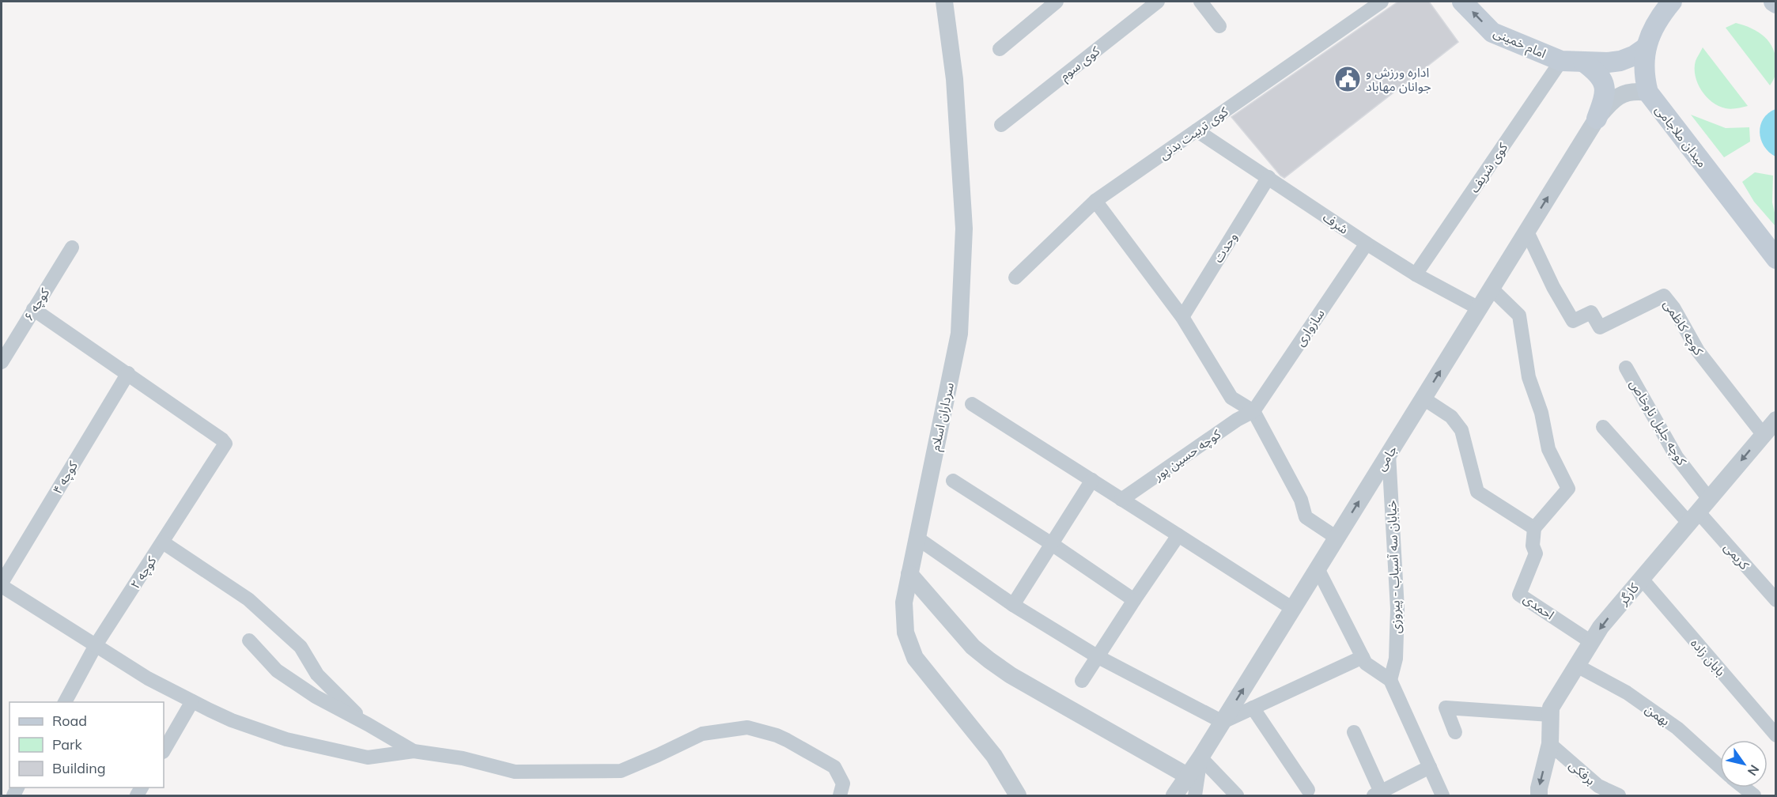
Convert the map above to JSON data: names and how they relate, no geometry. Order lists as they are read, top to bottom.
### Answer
{
  "streets": {
    "main road": ["امام خمینی", "میدان ملاجامی"],
    "street": [
      "کوی سوم",
      "کوی تربیت بدنی",
      "کوی شریف",
      "شرف",
      "وحدت",
      "کوچه ۶",
      "سازواری",
      "کوچه کاظمی",
      "سرداران اسلام",
      "کوچه جلیل ناوخاص",
      "کوچه حسین پور",
      "جامی",
      "کوچه ۴",
      "کریمی",
      "خیابان سه آسیاب - پیروزی",
      "کوچه ۲",
      "کارگر",
      "احمدی",
      "بابان زاده",
      "بهمن",
      "برفکی"
    ]
  },
  "crossings": [
    ["امام خمینی", "کوی شریف"],
    ["کوی تربیت بدنی", "شرف"],
    ["میدان ملاجامی", "جامی"],
    ["کوی شریف", "شرف"],
    ["شرف", "وحدت"],
    ["شرف", "سازواری"],
    ["شرف", "جامی"],
    ["سازواری", "کوچه حسین پور"],
    ["کوچه کاظمی", "جامی"],
    ["کوچه کاظمی", "کارگر"],
    ["کوچه جلیل ناوخاص", "کریمی"],
    ["کوچه جلیل ناوخاص", "کارگر"],
    ["جامی", "خیابان سه آسیاب - پیروزی"],
    ["کوچه ۴", "کوچه ۲"],
    ["کریمی", "کارگر"],
    ["کارگر", "احمدی"],
    ["کارگر", "بابان زاده"],
    ["کارگر", "بهمن"],
    ["کارگر", "برفکی"]
  ],
  "one_way": ["امام خمینی", "جامی", "کارگر"],
  "places": {
    "public building": ["اداره ورزش و جوانان مهاباد"]
  },
  "legend": ["Road", "Park", "Building"],
  "north": "bottom right"
}
